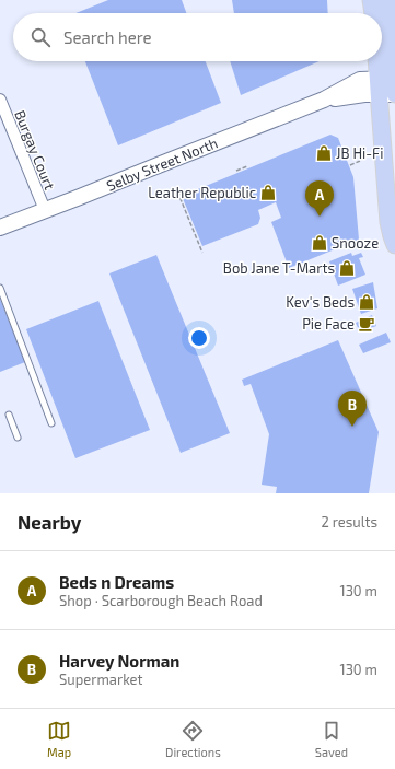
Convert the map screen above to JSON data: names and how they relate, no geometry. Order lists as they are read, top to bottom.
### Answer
{
  "streets": {
    "main road": ["Selby Street North"],
    "street": ["Burgay Court"]
  },
  "crossings": [
    ["Burgay Court", "Selby Street North"]
  ],
  "places": {
    "shop": [
      "JB Hi-Fi",
      "Leather Republic",
      "Snooze",
      "Bob Jane T-Marts",
      "Kev's Beds"
    ],
    "cafe": ["Pie Face"]
  },
  "page": {
    "search": "Search here",
    "pins": ["A", "B"],
    "heading": ["Nearby", "2 results"],
    "list": [
      {
        "mark": "A",
        "name": "Beds n Dreams",
        "note": "Shop · Scarborough Beach Road",
        "value": "130 m"
      },
      {
        "mark": "B",
        "name": "Harvey Norman",
        "note": "Supermarket",
        "value": "130 m"
      }
    ],
    "nav": ["Map", "Directions", "Saved"]
  }
}
